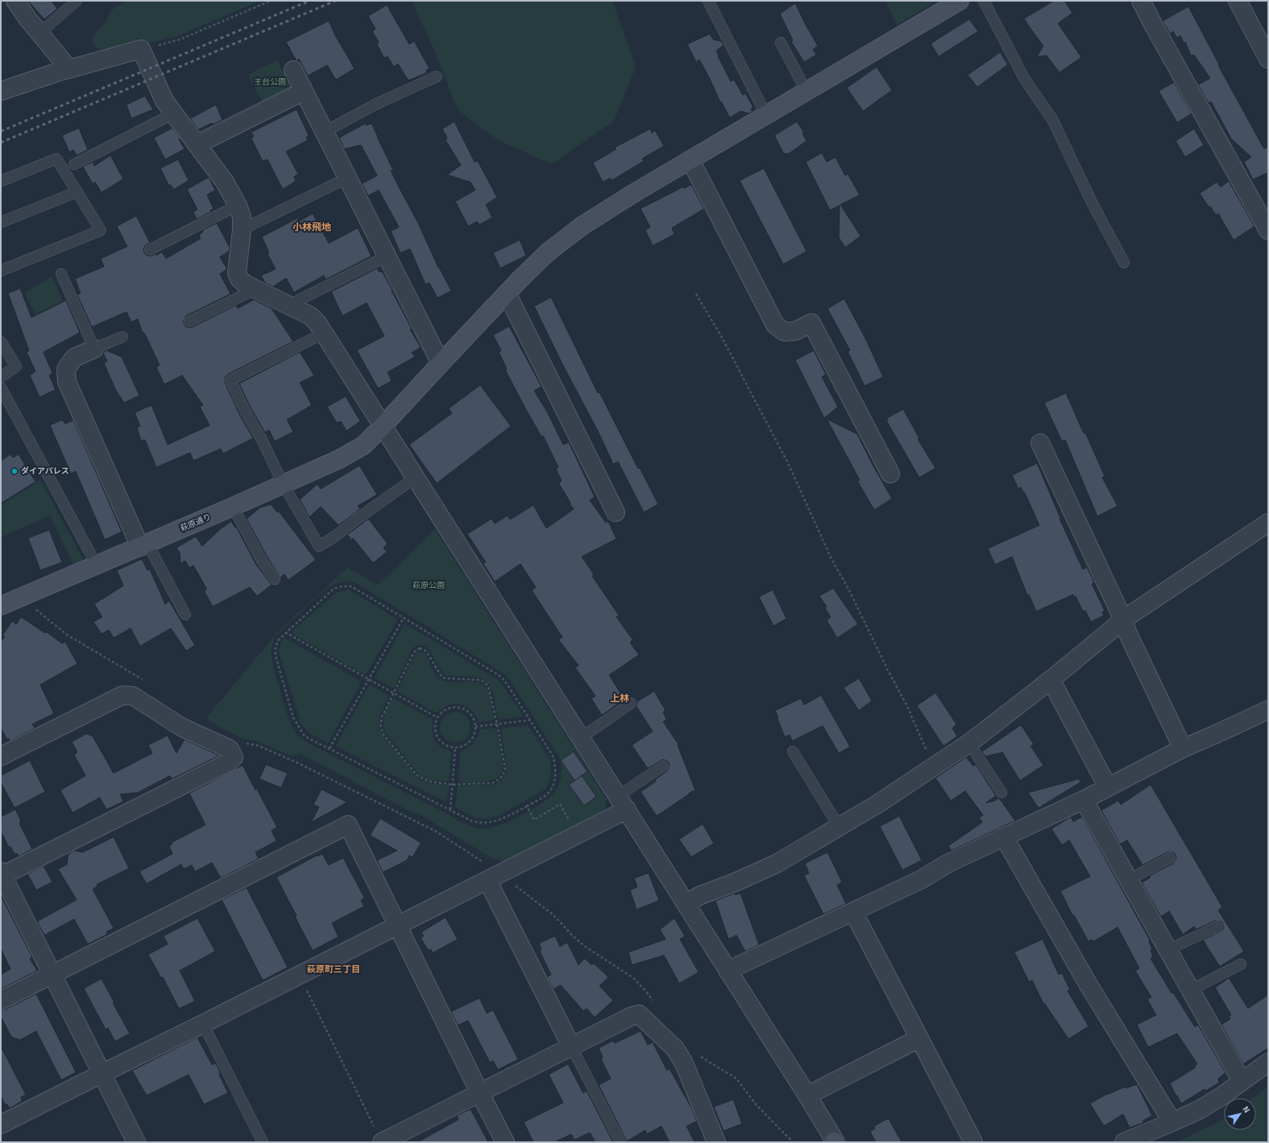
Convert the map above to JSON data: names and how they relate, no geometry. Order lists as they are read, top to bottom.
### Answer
{
  "streets": {
    "street": ["萩原通り"]
  },
  "districts": ["小林飛地", "上林", "萩原町三丁目"],
  "parks": ["主台公園", "萩原公園"],
  "places": ["ダイアパレス"],
  "north": "top right"
}
